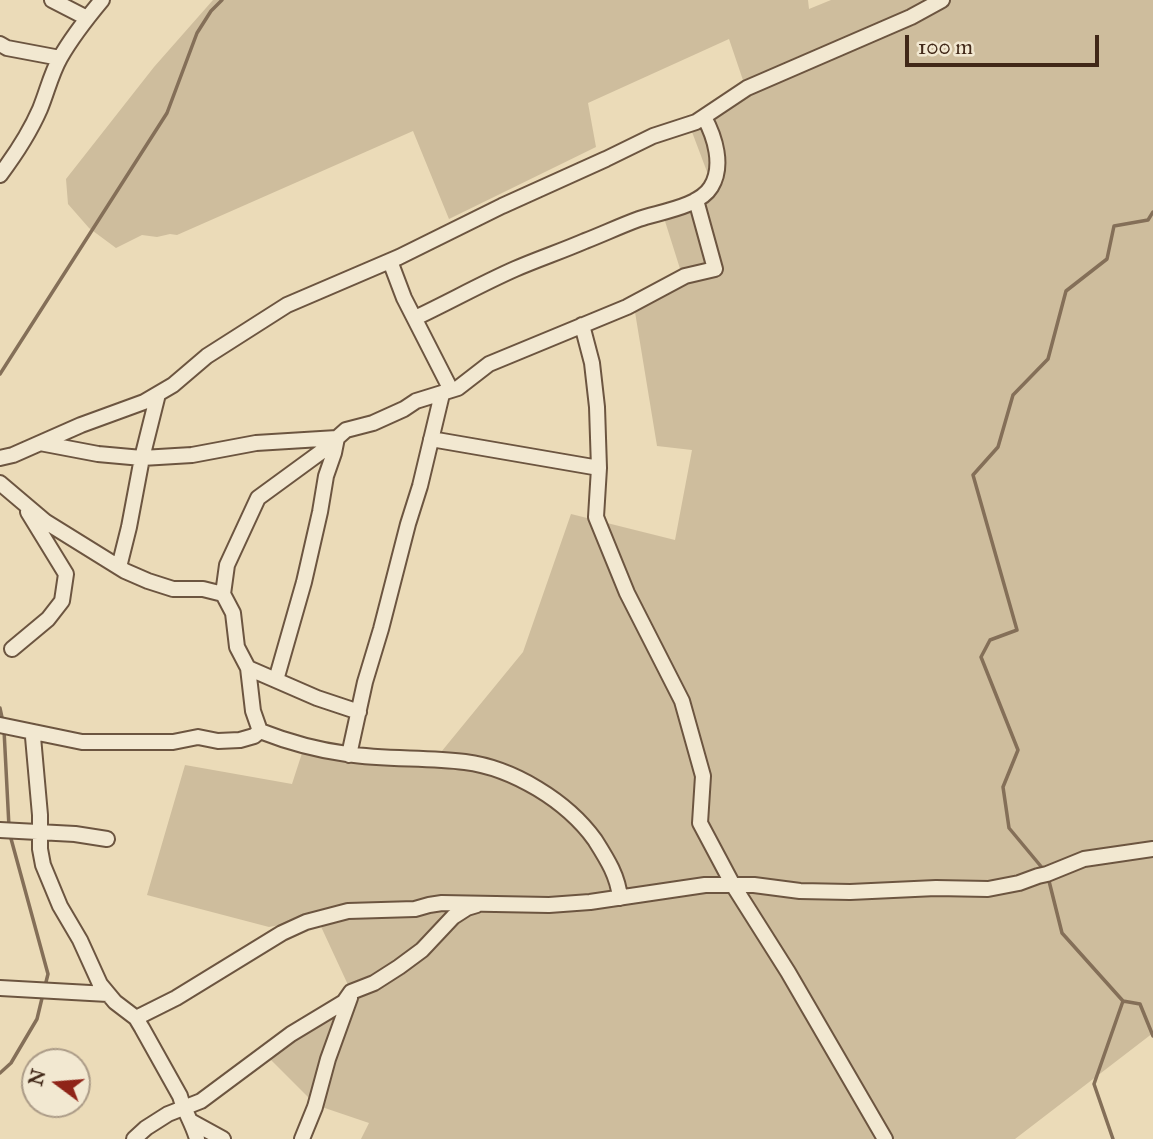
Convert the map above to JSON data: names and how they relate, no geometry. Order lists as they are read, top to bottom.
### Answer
{
  "scale_bar": "100 m",
  "north": "left"
}
